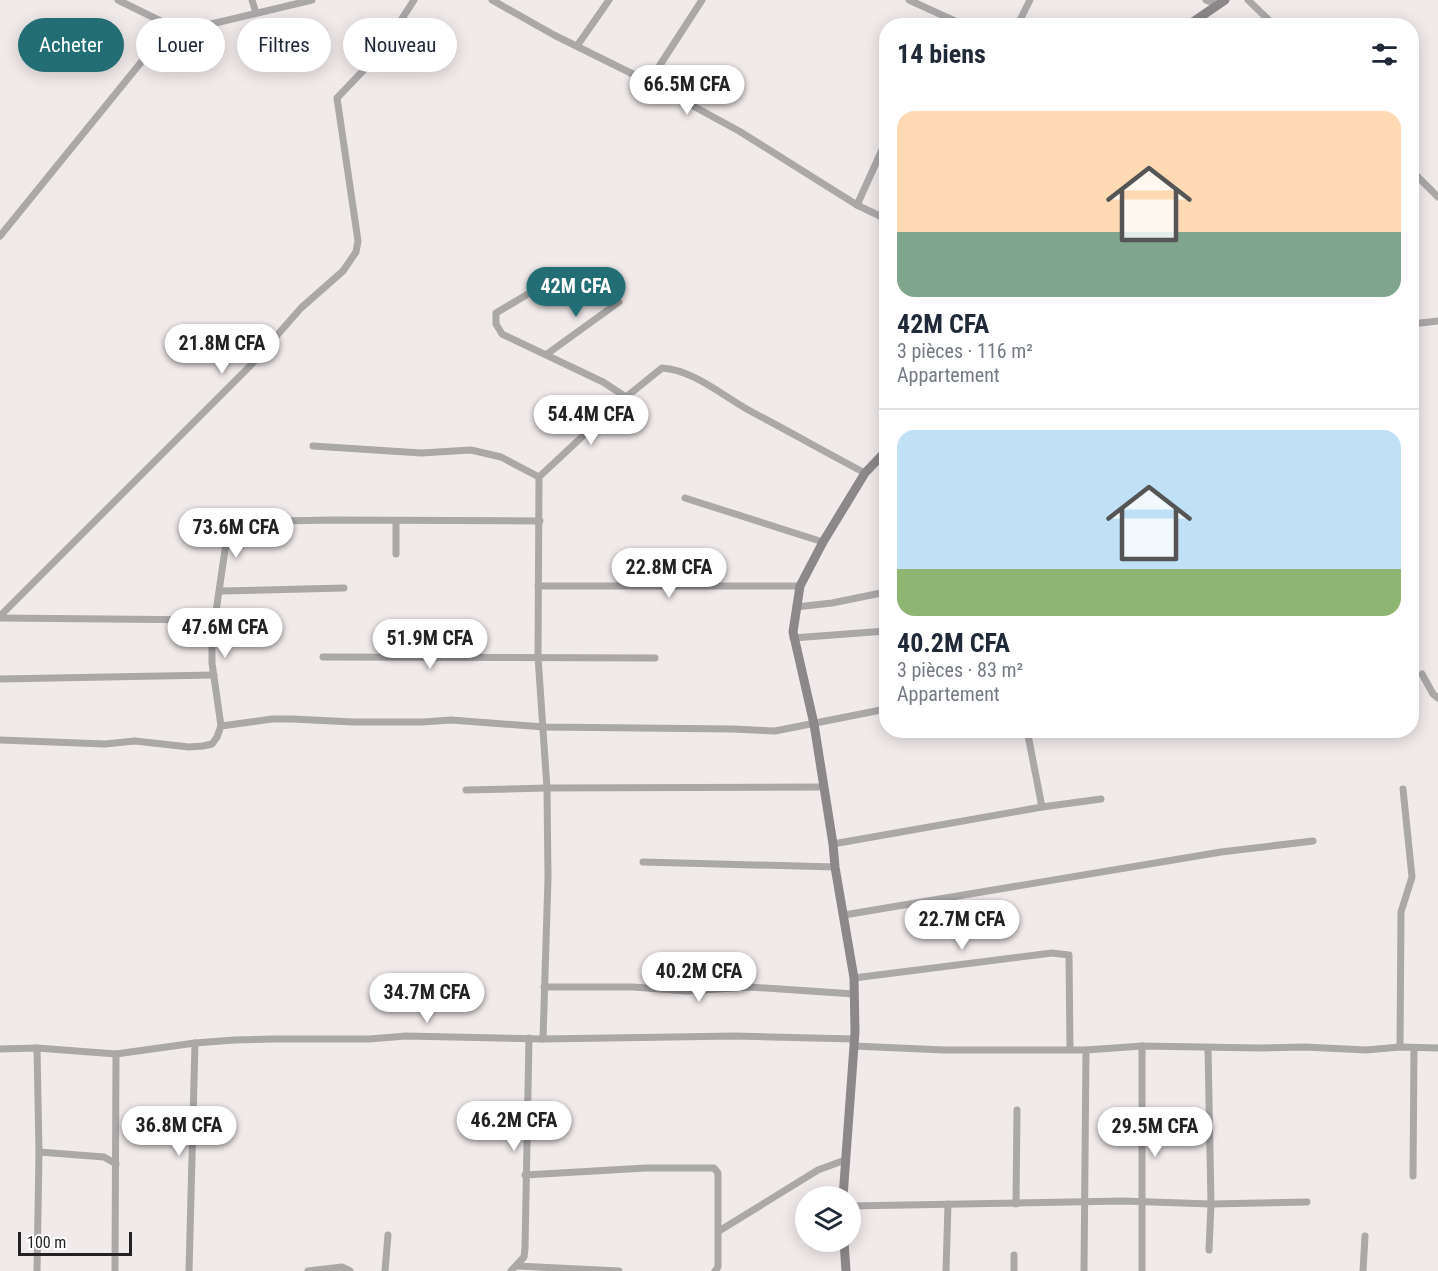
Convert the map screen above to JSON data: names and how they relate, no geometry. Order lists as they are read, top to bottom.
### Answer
{
  "scale_bar": "100 m",
  "page": {
    "chip": [
      "Acheter",
      "Louer",
      "Filtres",
      "Nouveau"
    ],
    "heading": "14 biens",
    "price": [
      "66.5M CFA",
      "42M CFA",
      "21.8M CFA",
      "54.4M CFA",
      "73.6M CFA",
      "22.8M CFA",
      "47.6M CFA",
      "51.9M CFA",
      "22.7M CFA",
      "40.2M CFA",
      "34.7M CFA",
      "46.2M CFA",
      "36.8M CFA",
      "29.5M CFA"
    ],
    "list": [
      {
        "name": "42M CFA",
        "note": "3 pièces · 116 m² · Appartement"
      },
      {
        "name": "40.2M CFA",
        "note": "3 pièces · 83 m² · Appartement"
      }
    ],
    "scale": "100 m"
  }
}
